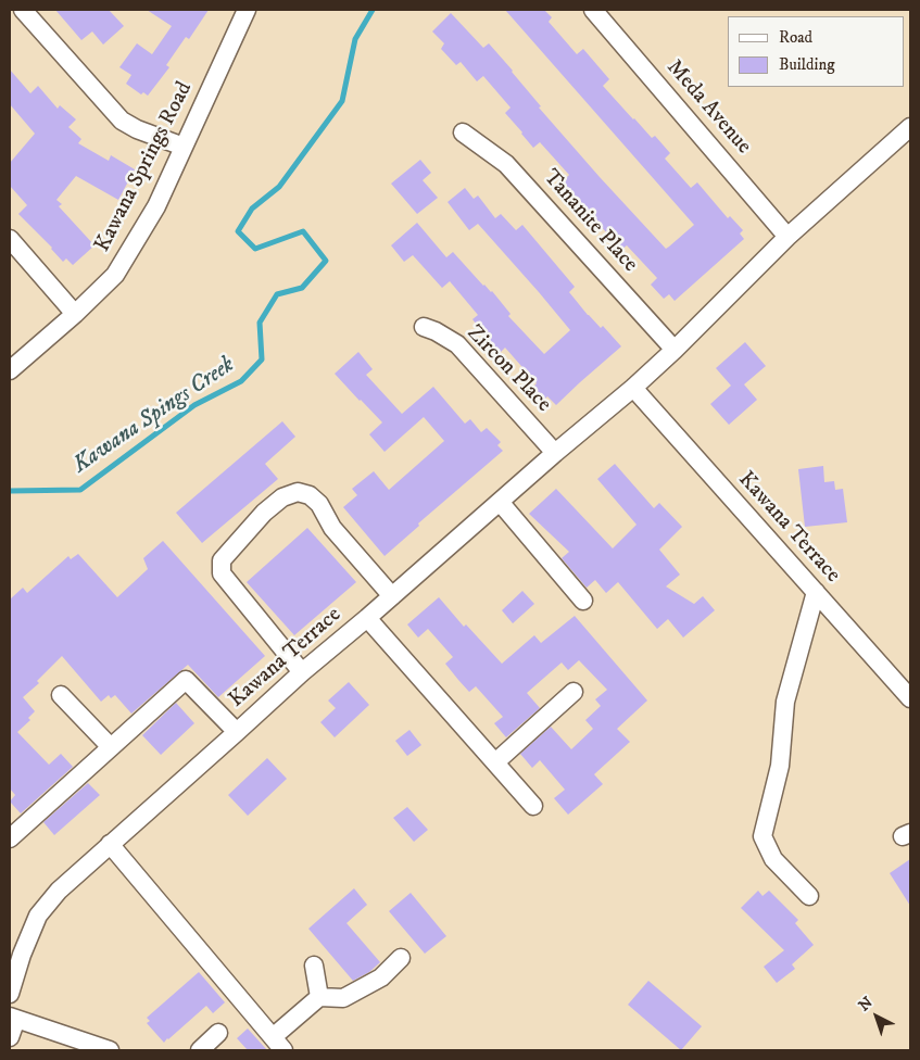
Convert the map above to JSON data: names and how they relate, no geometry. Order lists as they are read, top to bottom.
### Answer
{
  "streets": {
    "street": [
      "Meda Avenue",
      "Kawana Springs Road",
      "Tananite Place",
      "Zircon Place",
      "Kawana Terrace"
    ]
  },
  "crossings": [
    ["Meda Avenue", "Kawana Terrace"],
    ["Tananite Place", "Kawana Terrace"],
    ["Zircon Place", "Kawana Terrace"]
  ],
  "water": ["Kawana Spings Creek"],
  "legend": ["Road", "Building"],
  "north": "top left"
}
